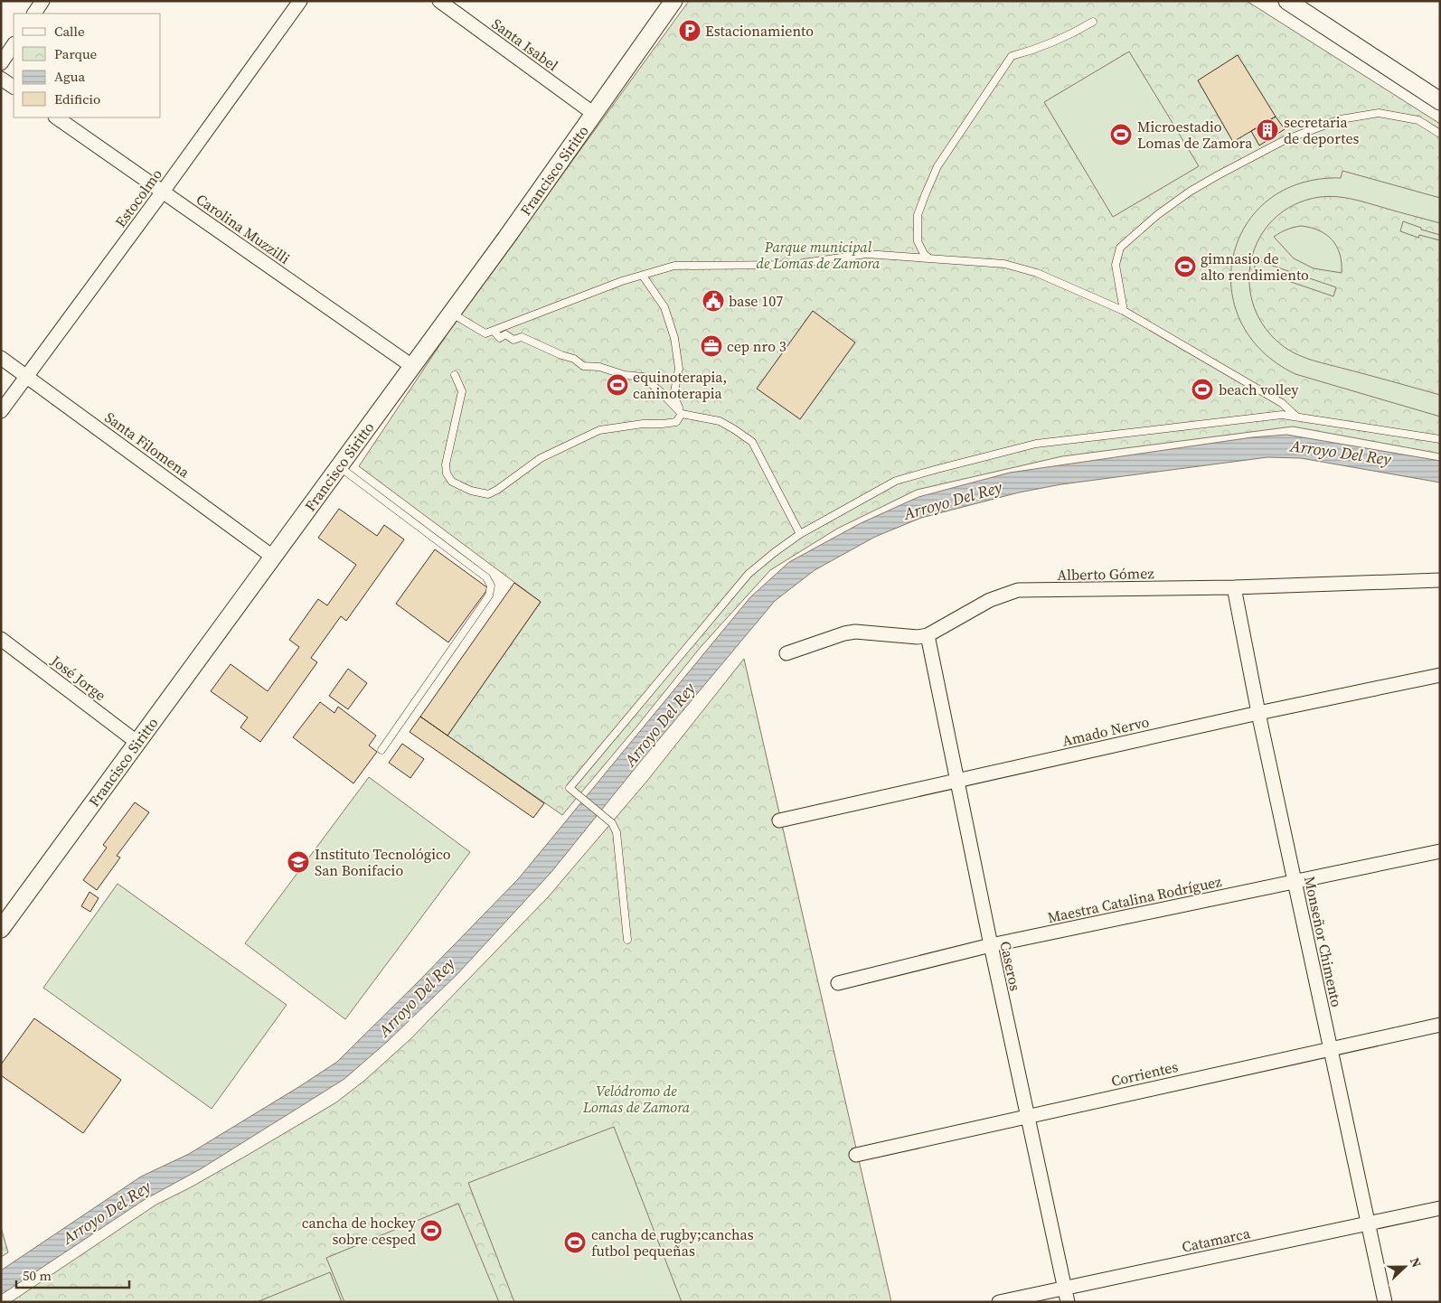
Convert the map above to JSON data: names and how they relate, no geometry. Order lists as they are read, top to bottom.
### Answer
{
  "streets": {
    "street": [
      "Santa Isabel",
      "Francisco Siritto",
      "Estocolmo",
      "Carolina Muzzilli",
      "Santa Filomena",
      "Alberto Gómez",
      "José Jorge",
      "Amado Nervo",
      "Maestra Catalina Rodríguez",
      "Monseñor Chimento",
      "Caseros",
      "Corrientes",
      "Catamarca"
    ]
  },
  "crossings": [
    ["Santa Isabel", "Francisco Siritto"],
    ["Francisco Siritto", "Carolina Muzzilli"],
    ["Francisco Siritto", "Santa Filomena"],
    ["Francisco Siritto", "José Jorge"],
    ["Estocolmo", "Carolina Muzzilli"],
    ["Estocolmo", "Santa Filomena"],
    ["Alberto Gómez", "Monseñor Chimento"],
    ["Alberto Gómez", "Caseros"],
    ["Amado Nervo", "Monseñor Chimento"],
    ["Amado Nervo", "Caseros"],
    ["Maestra Catalina Rodríguez", "Monseñor Chimento"],
    ["Maestra Catalina Rodríguez", "Caseros"],
    ["Monseñor Chimento", "Corrientes"],
    ["Monseñor Chimento", "Catamarca"],
    ["Caseros", "Corrientes"],
    ["Caseros", "Catamarca"]
  ],
  "water": ["Arroyo Del Rey"],
  "parks": ["Parque municipal de Lomas de Zamora", "Velódromo de Lomas de Zamora"],
  "places": {
    "parking": ["Estacionamiento"],
    "building": ["secretaria de deportes"],
    "sports": [
      "Microestadio Lomas de Zamora",
      "gimnasio de alto rendimiento",
      "equinoterapia, caninoterapia",
      "beach volley",
      "cancha de hockey sobre cesped",
      "cancha de rugby;canchas futbol pequeñas"
    ],
    "public building": ["base 107"],
    "office": ["cep nro 3"],
    "school or university": ["Instituto Tecnológico San Bonifacio"]
  },
  "legend": [
    "Calle",
    "Parque",
    "Agua",
    "Edificio"
  ],
  "scale_bar": "50 m",
  "north": "right"
}
